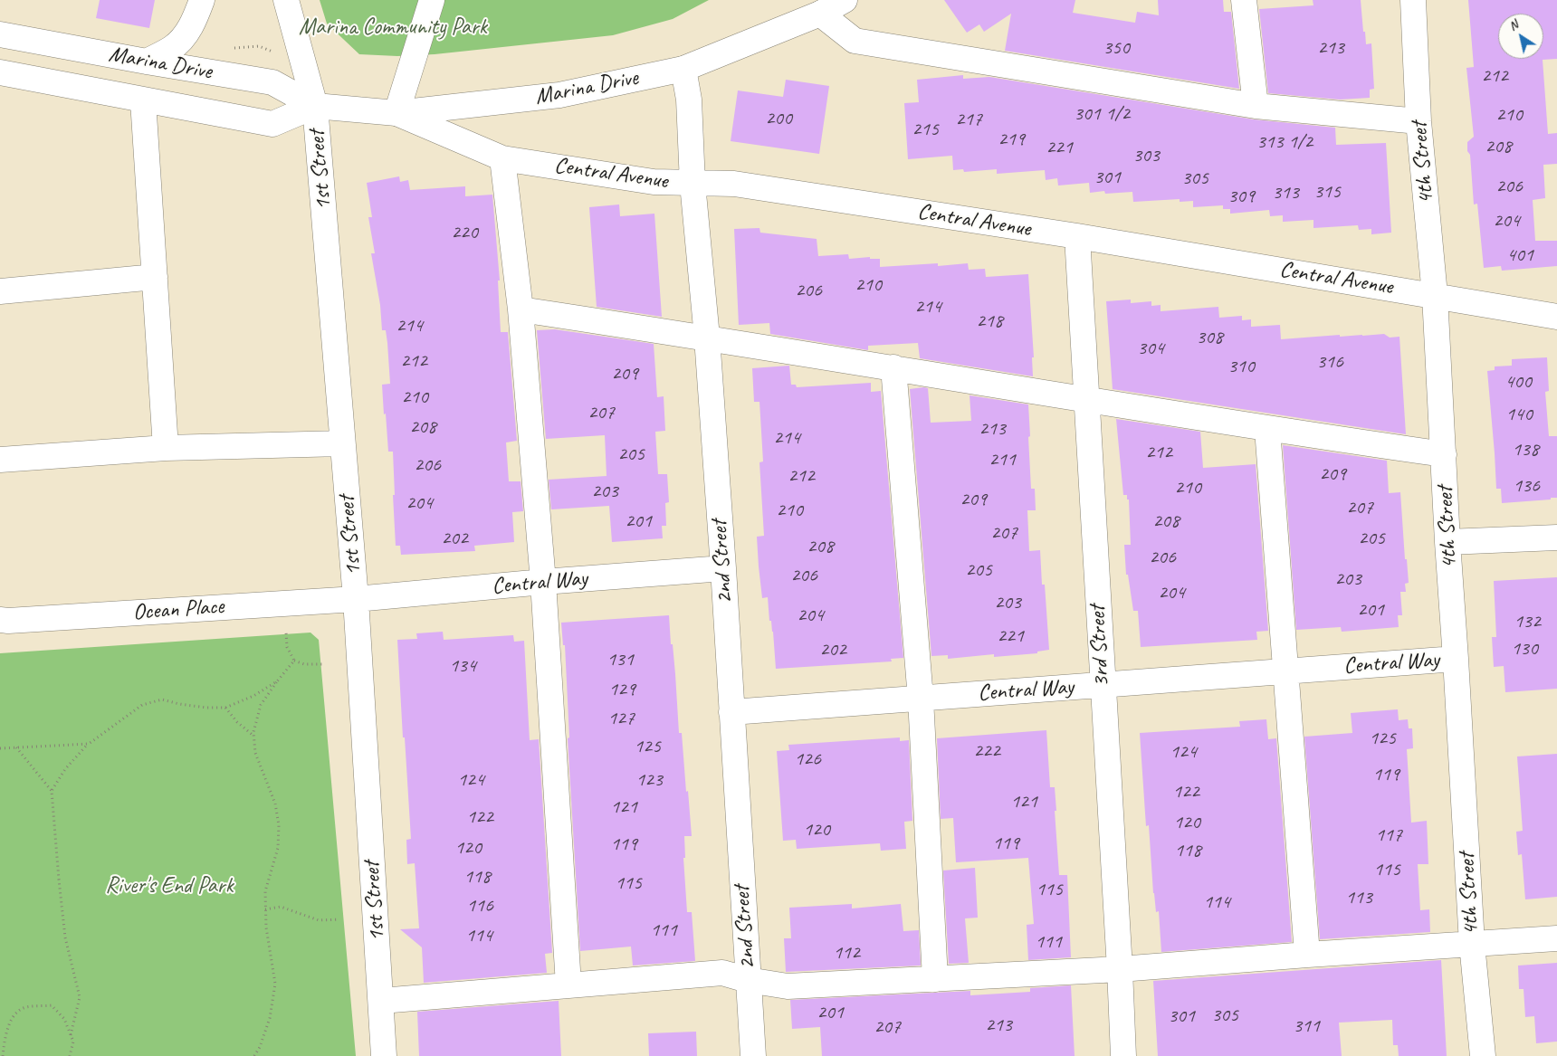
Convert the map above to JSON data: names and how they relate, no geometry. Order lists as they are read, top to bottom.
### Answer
{
  "streets": {
    "street": [
      "Marina Drive",
      "4th Street",
      "1st Street",
      "Central Avenue",
      "2nd Street",
      "Central Way",
      "Ocean Place",
      "3rd Street"
    ]
  },
  "crossings": [
    ["Marina Drive", "1st Street"],
    ["Marina Drive", "Central Avenue"],
    ["Marina Drive", "2nd Street"],
    ["4th Street", "Central Avenue"],
    ["4th Street", "Central Way"],
    ["1st Street", "Central Way"],
    ["1st Street", "Ocean Place"],
    ["Central Avenue", "2nd Street"],
    ["Central Avenue", "3rd Street"],
    ["2nd Street", "Central Way"],
    ["Central Way", "Ocean Place"],
    ["Central Way", "3rd Street"]
  ],
  "parks": ["Marina Community Park", "River's End Park"],
  "house_numbers": [
    "350",
    "213",
    "212",
    "301 1/2",
    "210",
    "200",
    "217",
    "215",
    "219",
    "313 1/2",
    "208",
    "221",
    "303",
    "301",
    "305",
    "206",
    "315",
    "313",
    "309",
    "204",
    "220",
    "401",
    "210",
    "206",
    "214",
    "218",
    "214",
    "308",
    "304",
    "212",
    "316",
    "310",
    "209",
    "400",
    "210",
    "207",
    "140",
    "208",
    "213",
    "214",
    "138",
    "212",
    "205",
    "211",
    "206",
    "209",
    "212",
    "136",
    "210",
    "203",
    "209",
    "204",
    "207",
    "210",
    "201",
    "208",
    "207",
    "202",
    "205",
    "208",
    "206",
    "205",
    "206",
    "203",
    "204",
    "203",
    "201",
    "204",
    "132",
    "221",
    "130",
    "202",
    "131",
    "134",
    "129",
    "127",
    "125",
    "125",
    "222",
    "124",
    "126",
    "119",
    "124",
    "123",
    "122",
    "121",
    "121",
    "122",
    "120",
    "120",
    "117",
    "119",
    "119",
    "120",
    "118",
    "115",
    "118",
    "115",
    "115",
    "113",
    "114",
    "116",
    "111",
    "114",
    "111",
    "112",
    "201",
    "305",
    "301",
    "213",
    "311",
    "207"
  ],
  "north": "top left"
}
